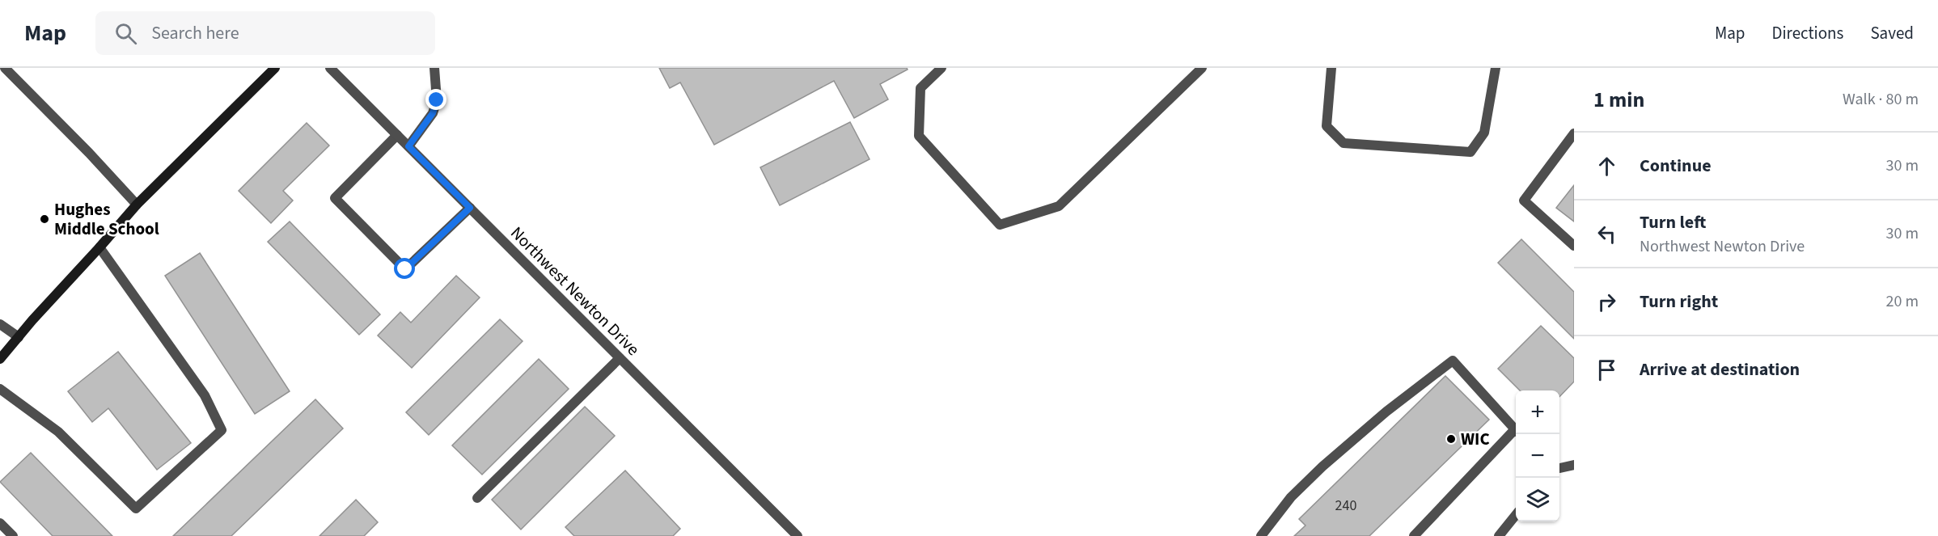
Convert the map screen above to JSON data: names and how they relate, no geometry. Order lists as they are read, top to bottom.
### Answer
{
  "streets": {
    "street": ["Northwest Newton Drive"]
  },
  "places": ["Hughes Middle School", "WIC"],
  "house_numbers": ["240"],
  "page": {
    "header": "Map",
    "search": "Search here",
    "nav": ["Map", "Directions", "Saved"],
    "heading": ["1 min", "Walk · 80 m"],
    "list": [
      ["Continue", "30 m"],
      ["Turn left", "Northwest Newton Drive", "30 m"],
      ["Turn right", "20 m"],
      "Arrive at destination"
    ],
    "map_buttons": ["+", "−"]
  }
}
